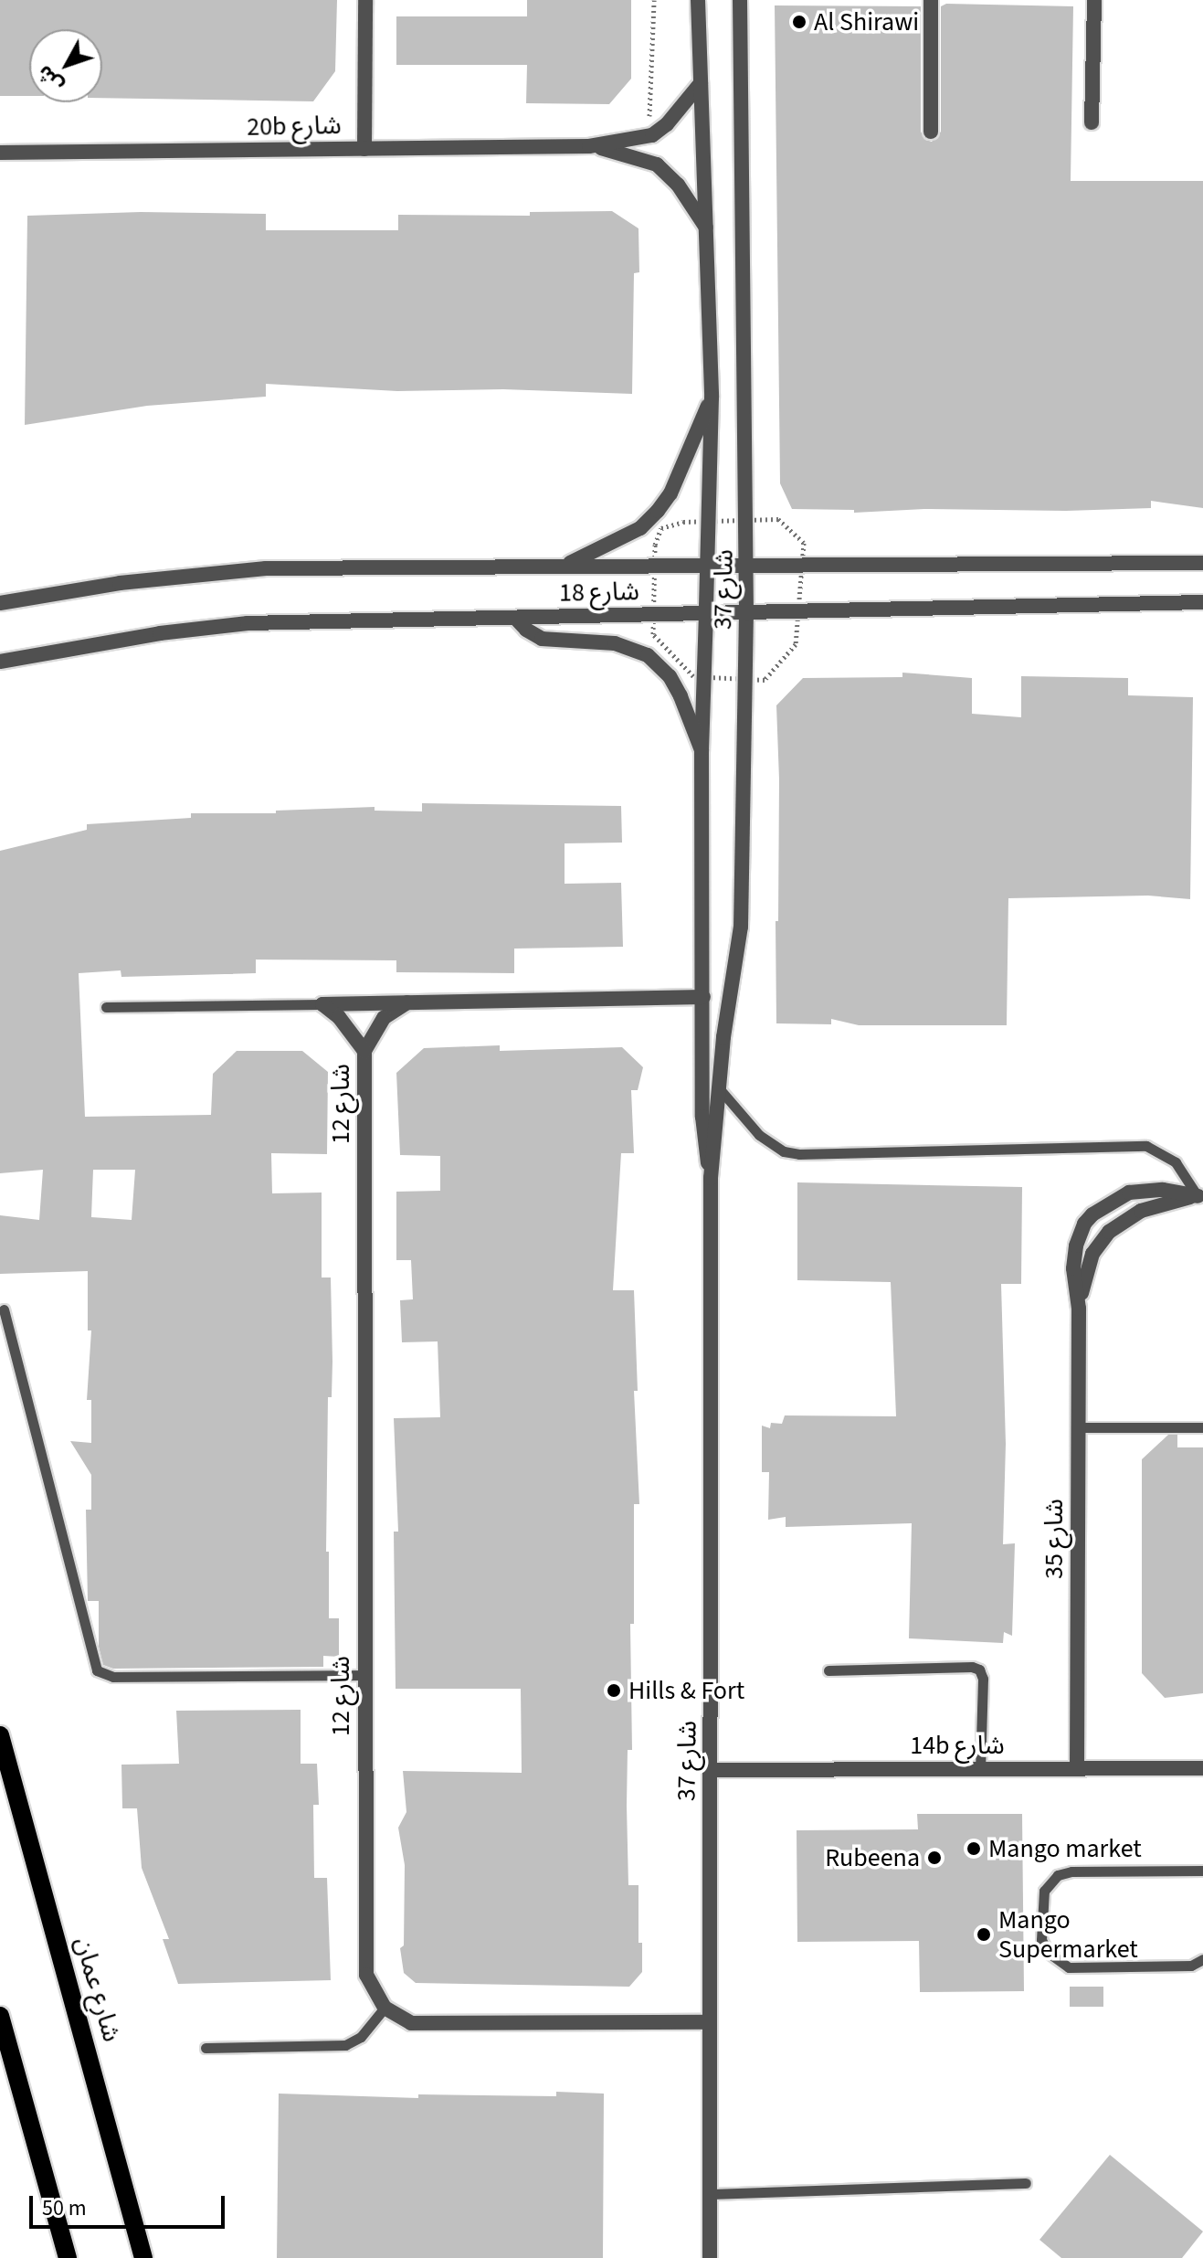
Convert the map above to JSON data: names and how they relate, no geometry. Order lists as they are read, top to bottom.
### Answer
{
  "streets": {
    "main road": ["شارع عمان"],
    "street": [
      "20b شارع",
      "شارع 37",
      "شارع 18",
      "شارع 12",
      "شارع 35",
      "14b شارع"
    ]
  },
  "crossings": [
    ["20b شارع", "شارع 37"],
    ["شارع 37", "شارع 18"],
    ["شارع 37", "14b شارع"],
    ["شارع 35", "14b شارع"]
  ],
  "places": [
    "Al Shirawi",
    "Hills & Fort",
    "Mango market",
    "Rubeena",
    "Mango Supermarket"
  ],
  "scale_bar": "50 m",
  "north": "bottom left"
}
